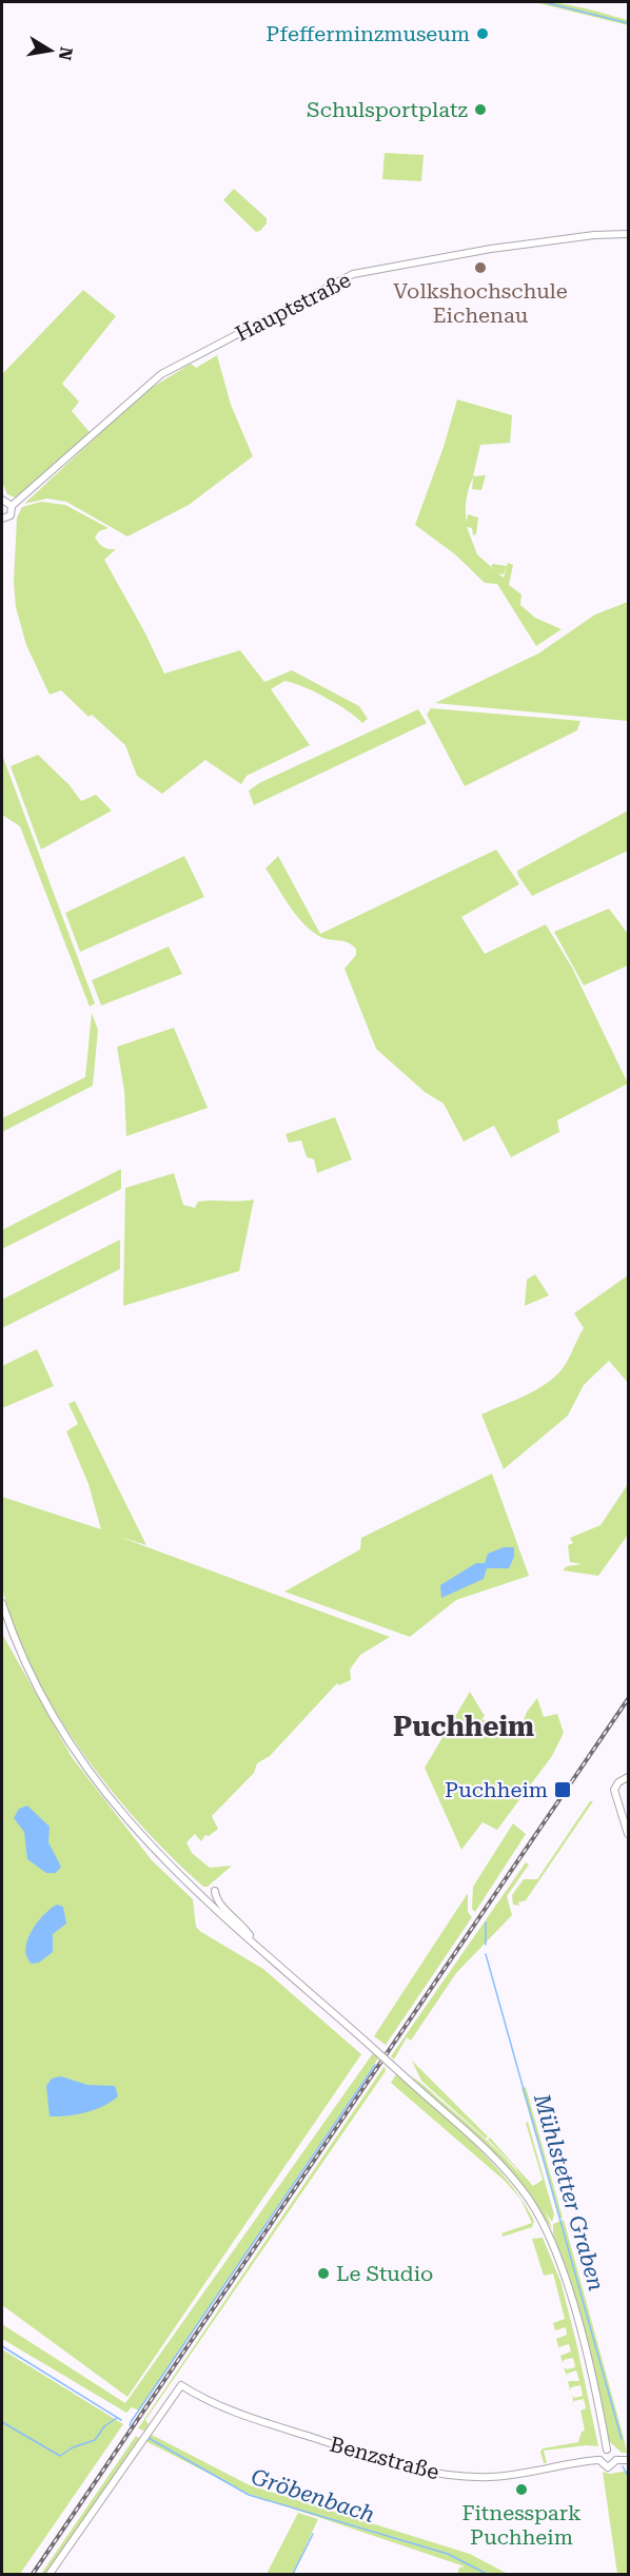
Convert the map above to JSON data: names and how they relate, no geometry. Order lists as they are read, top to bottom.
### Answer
{
  "streets": {
    "street": ["Hauptstraße", "Benzstraße"]
  },
  "districts": ["Puchheim"],
  "water": ["Mühlstetter Graben", "Gröbenbach"],
  "places": {
    "other": [
      "Pfefferminzmuseum",
      "Schulsportplatz",
      "Volkshochschule Eichenau",
      "Le Studio",
      "Fitnesspark Puchheim"
    ],
    "transit": ["Puchheim"]
  },
  "north": "right"
}
